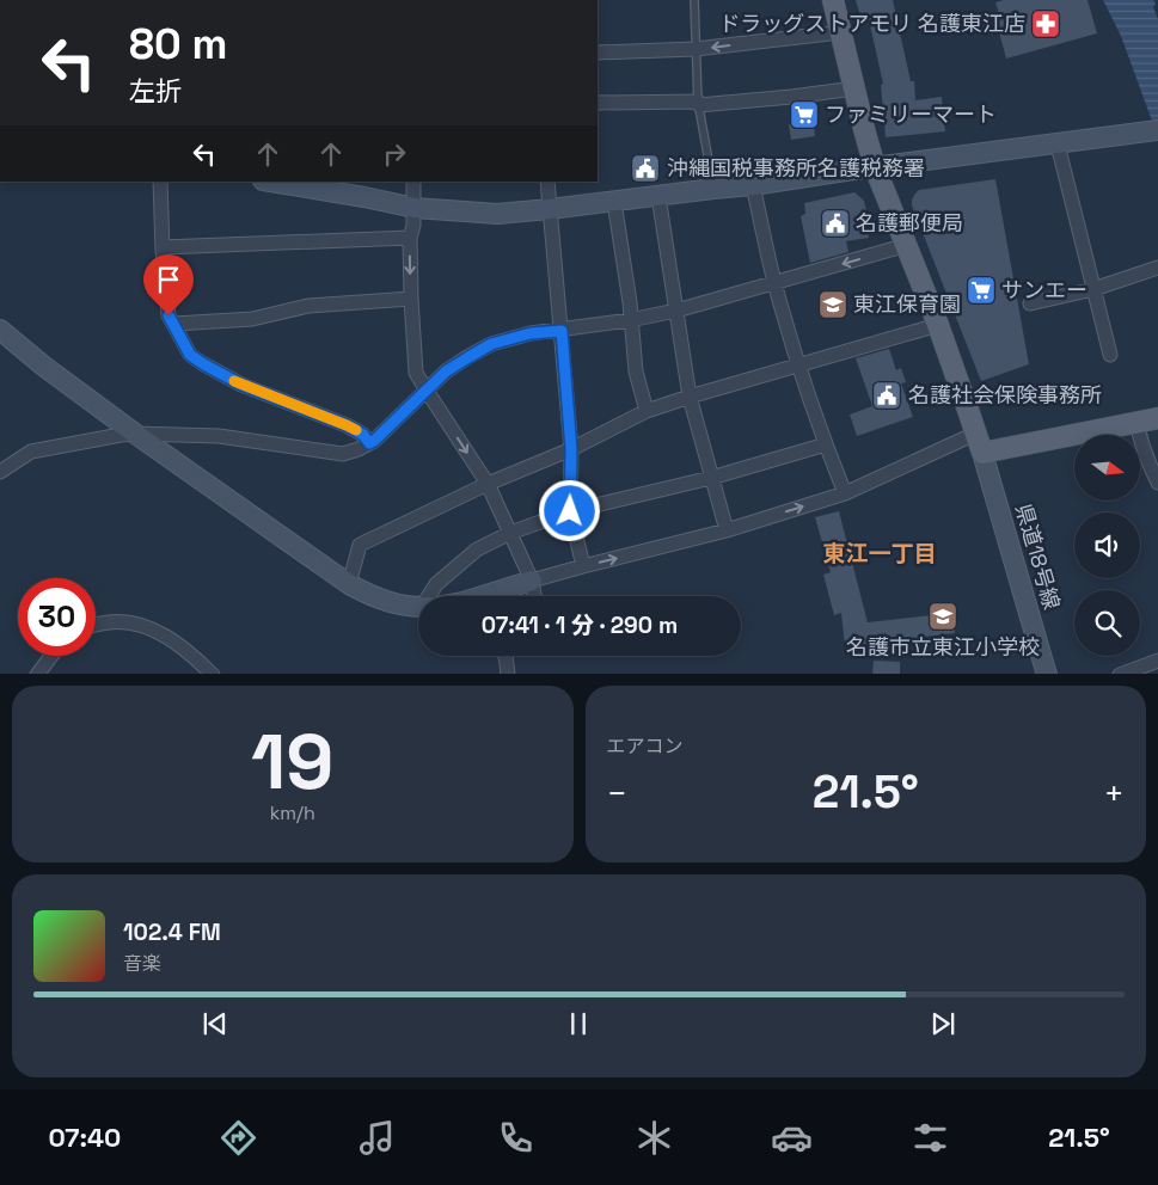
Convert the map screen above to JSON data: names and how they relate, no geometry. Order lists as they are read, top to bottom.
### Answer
{
  "streets": {
    "street": ["県道18号線"]
  },
  "districts": ["東江一丁目"],
  "places": {
    "pharmacy": ["ドラッグストアモリ 名護東江店"],
    "supermarket": ["ファミリーマート", "サンエー"],
    "public building": ["沖縄国税事務所名護税務署", "名護郵便局", "名護社会保険事務所"],
    "school or university": ["東江保育園", "名護市立東江小学校"]
  },
  "north": "right",
  "page": {
    "turn": ["80 m", "左折"],
    "limit": "30",
    "trip": "07:41 · 1 分 · 290 m",
    "tile": [
      ["19", "km/h"],
      "エアコン"
    ],
    "heat": ["−", "21.5°", "+"],
    "song": ["102.4 FM", "音楽"],
    "tabs": ["07:40", "21.5°"]
  }
}
